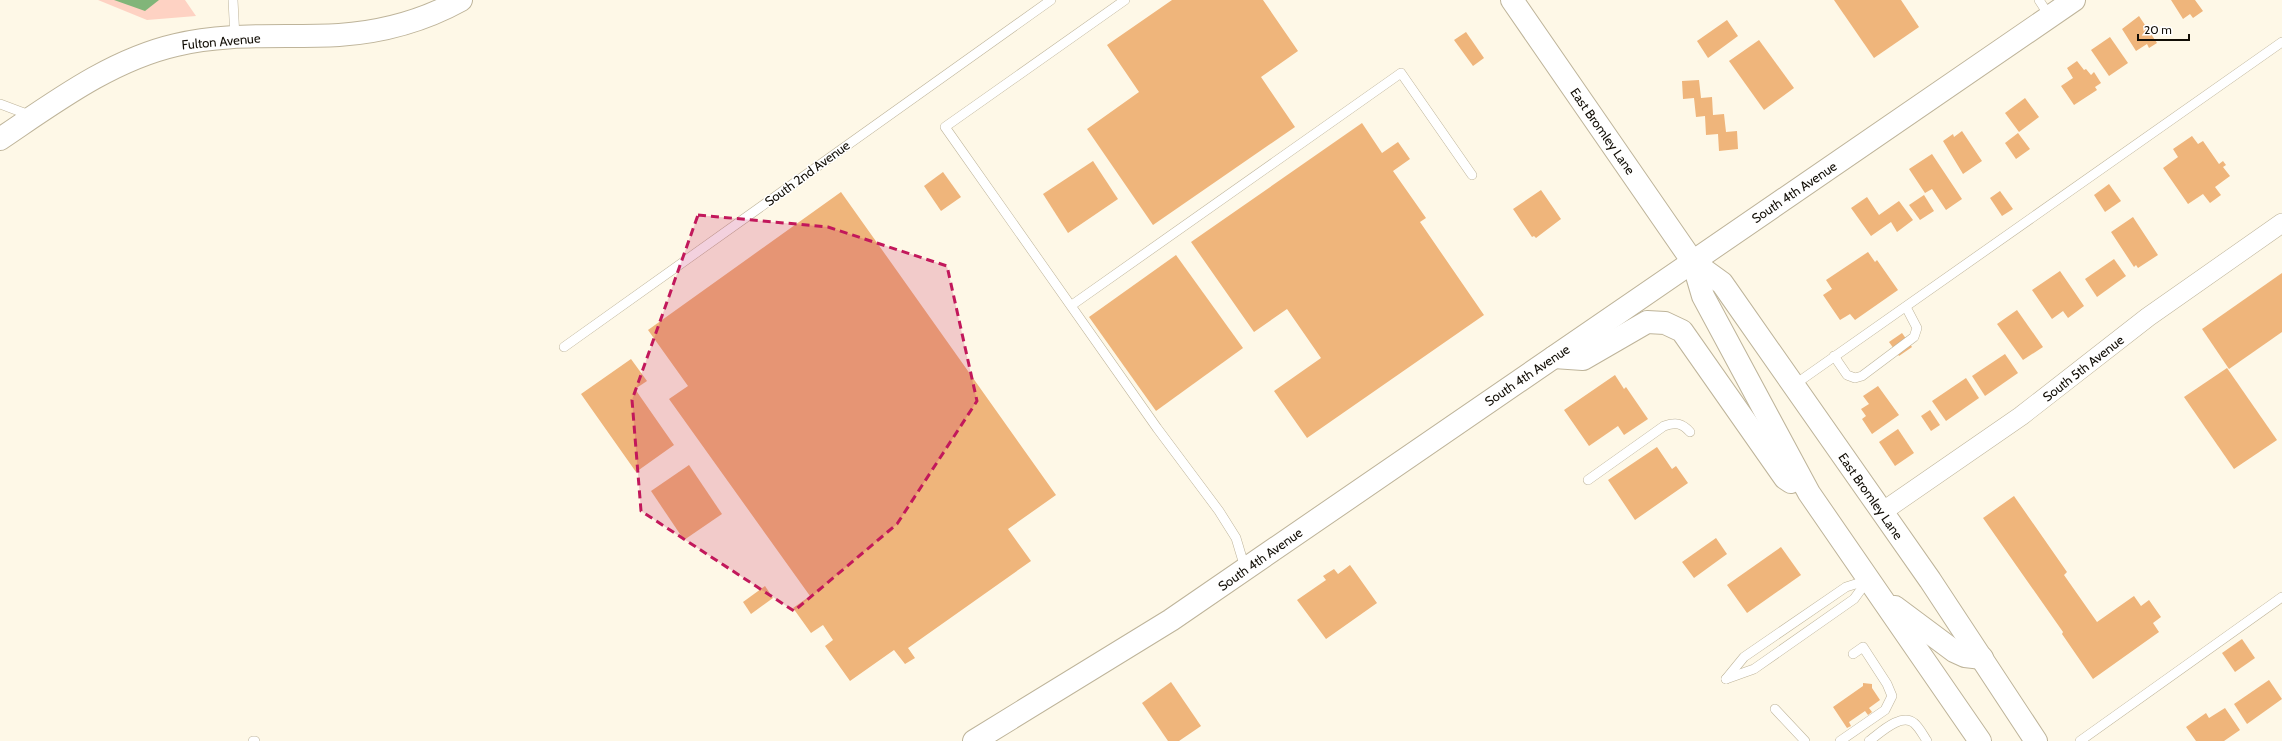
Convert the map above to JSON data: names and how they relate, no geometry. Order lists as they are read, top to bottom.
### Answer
{
  "streets": {
    "main road": ["Fulton Avenue", "East Bromley Lane", "South 4th Avenue"],
    "street": ["South 5th Avenue"],
    "lane": ["South 2nd Avenue"]
  },
  "crossings": [
    ["East Bromley Lane", "South 4th Avenue"],
    ["East Bromley Lane", "South 5th Avenue"]
  ],
  "scale_bar": "20 m"
}
